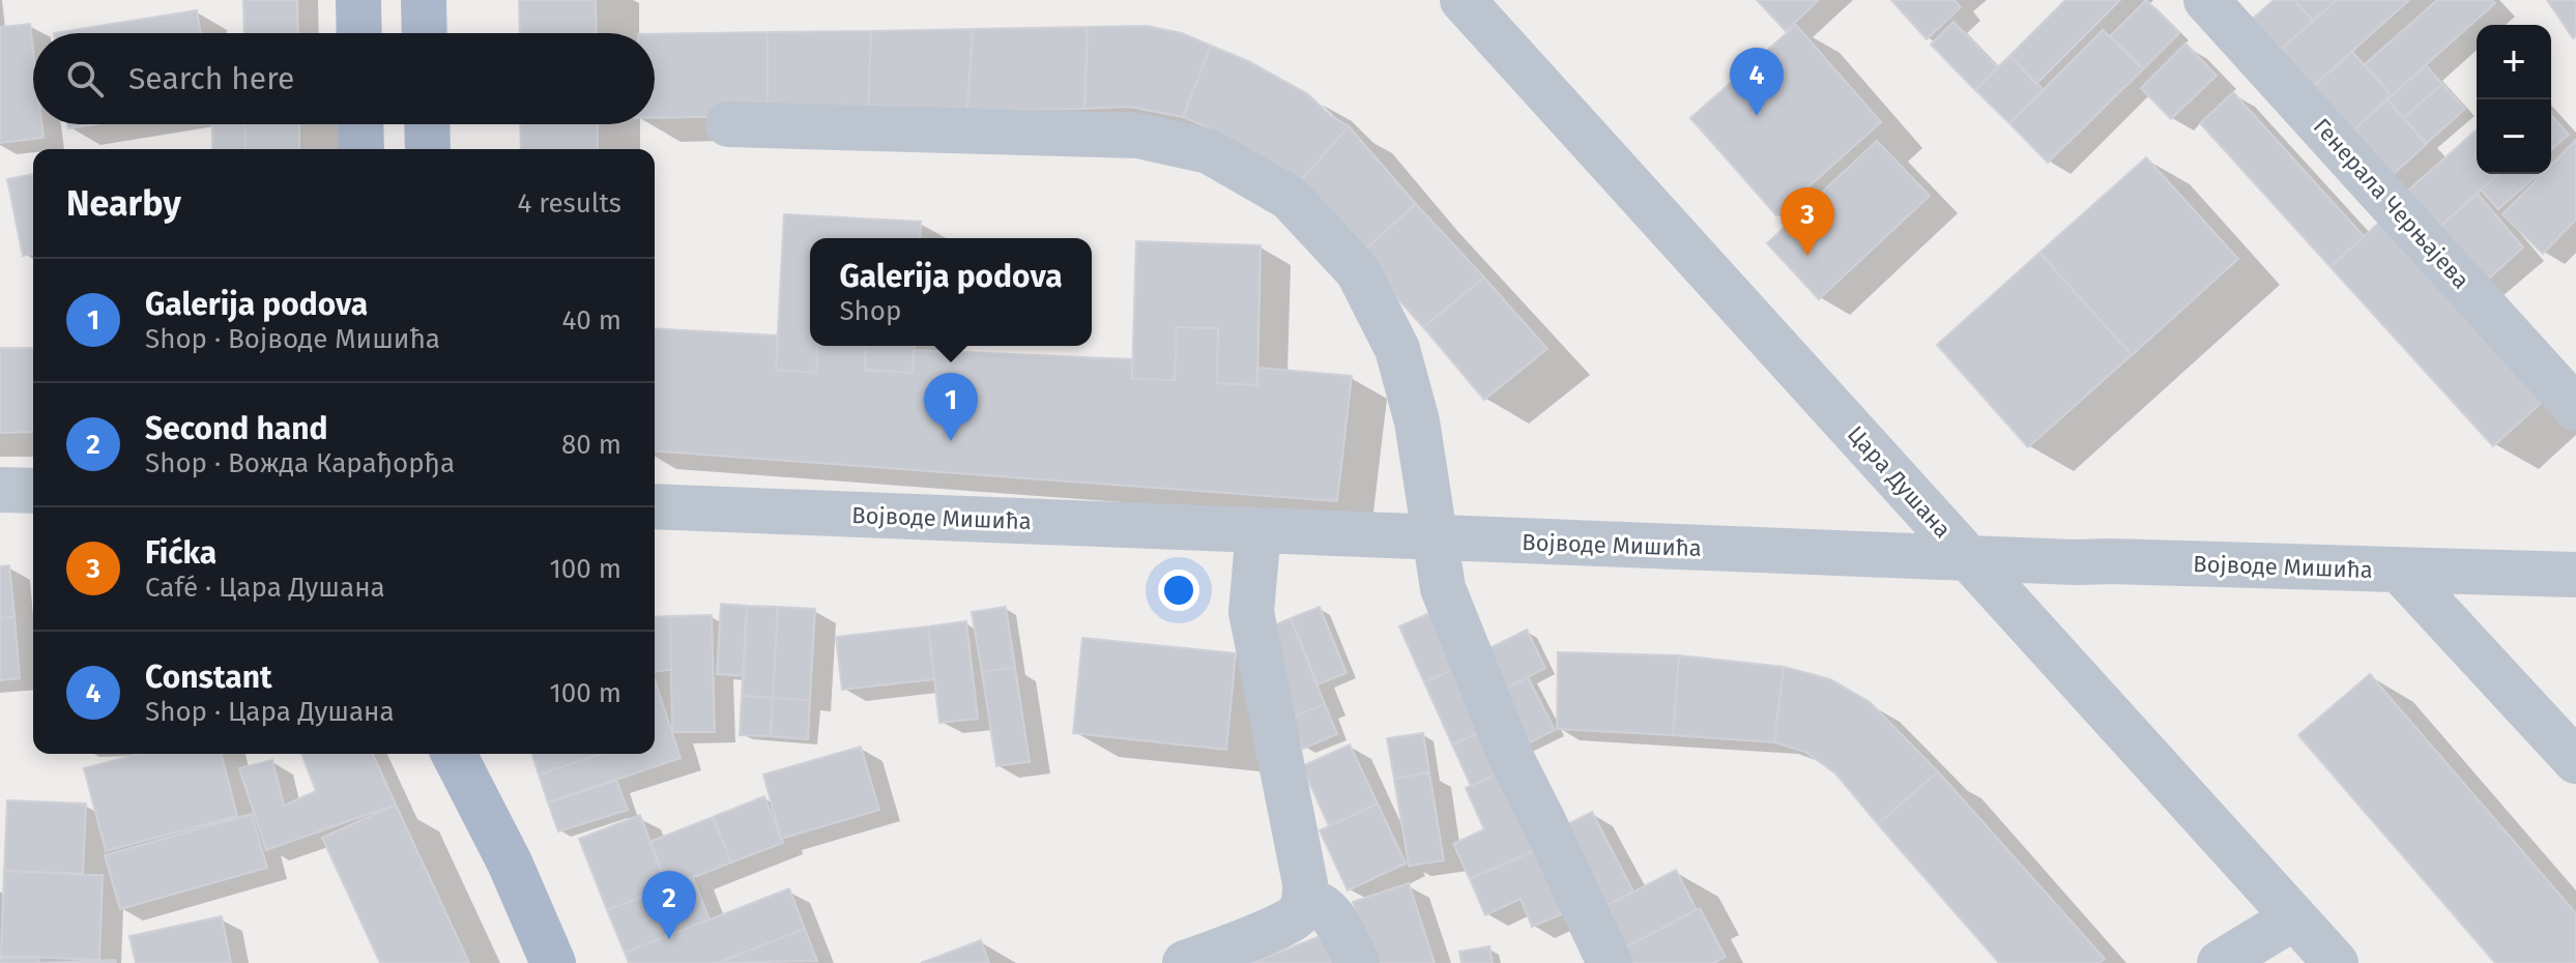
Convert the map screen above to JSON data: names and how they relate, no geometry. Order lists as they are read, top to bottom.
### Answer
{
  "streets": {
    "street": ["Генерала Черњајева", "Цара Душана", "Војводе Мишића"]
  },
  "crossings": [
    ["Цара Душана", "Војводе Мишића"]
  ],
  "page": {
    "map_buttons": ["+", "−"],
    "search": "Search here",
    "pins": [
      "4",
      "3",
      "1",
      "2"
    ],
    "heading": ["Nearby", "4 results"],
    "popup": ["Galerija podova", "Shop"],
    "list": [
      {
        "mark": "1",
        "name": "Galerija podova",
        "note": "Shop · Војводе Мишића",
        "value": "40 m"
      },
      {
        "mark": "2",
        "name": "Second hand",
        "note": "Shop · Вожда Карађорђа",
        "value": "80 m"
      },
      {
        "mark": "3",
        "name": "Fićka",
        "note": "Café · Цара Душана",
        "value": "100 m"
      },
      {
        "mark": "4",
        "name": "Constant",
        "note": "Shop · Цара Душана",
        "value": "100 m"
      }
    ]
  }
}
